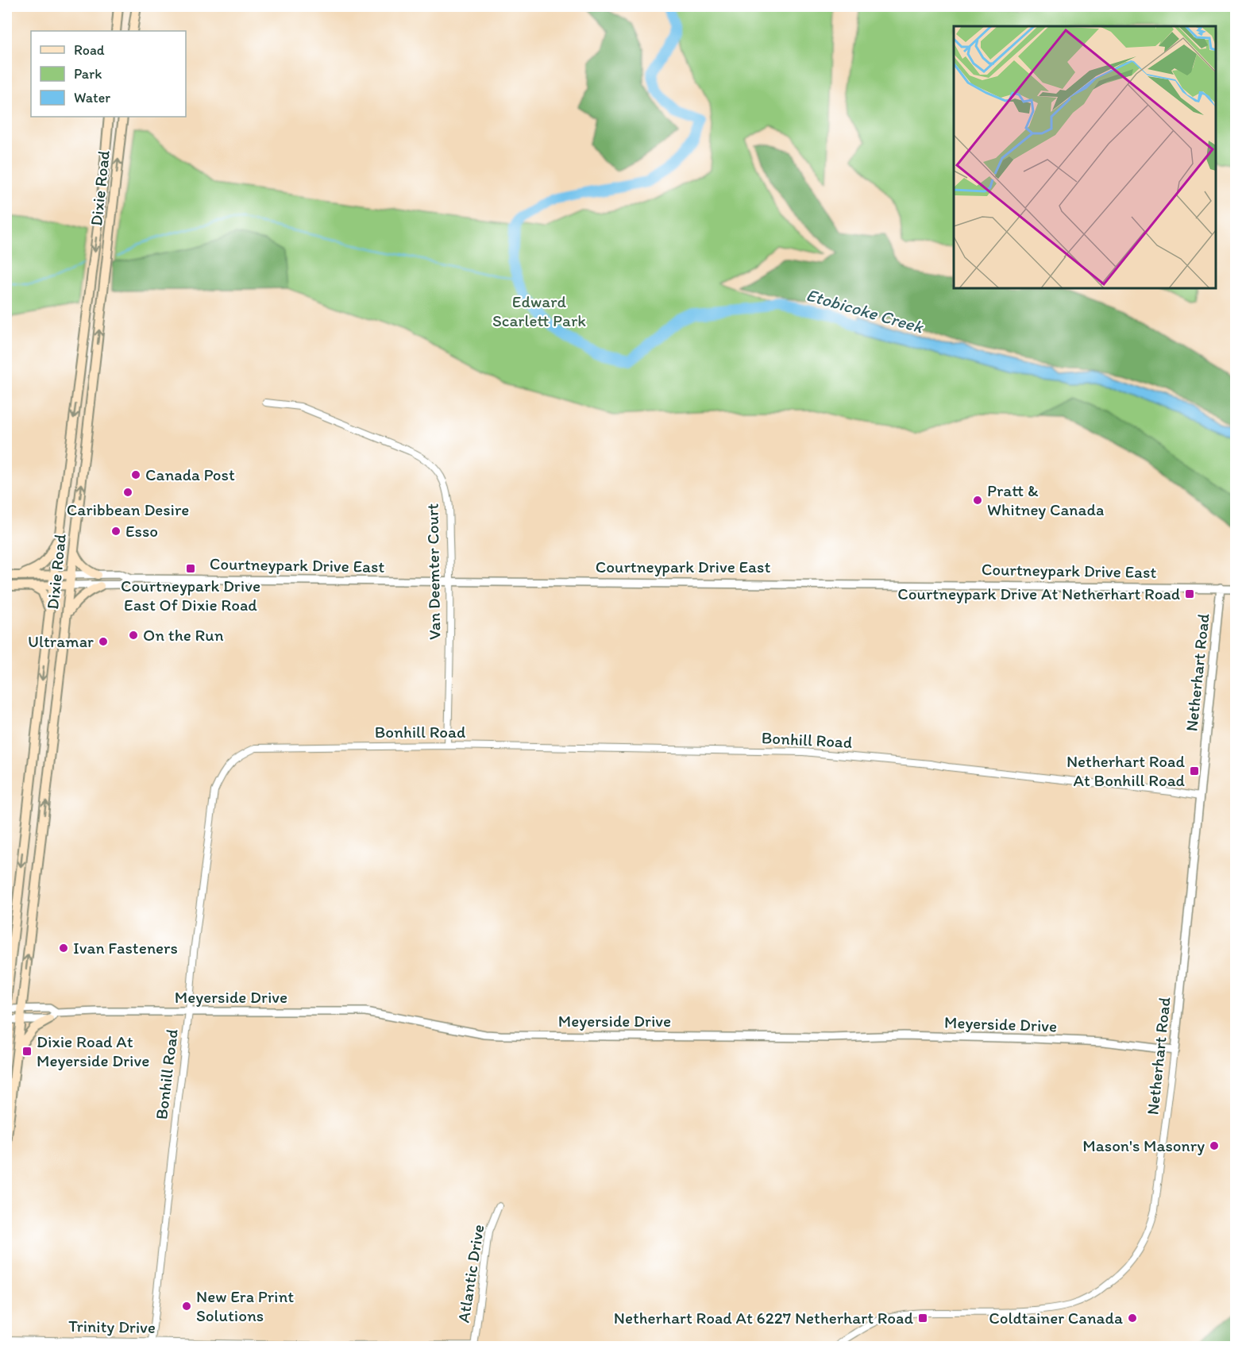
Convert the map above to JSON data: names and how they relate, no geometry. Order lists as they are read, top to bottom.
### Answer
{
  "streets": {
    "main road": ["Dixie Road", "Courtneypark Drive East"],
    "street": [
      "Van Deemter Court",
      "Netherhart Road",
      "Bonhill Road",
      "Meyerside Drive",
      "Atlantic Drive",
      "Trinity Drive"
    ]
  },
  "crossings": [
    ["Dixie Road", "Courtneypark Drive East"],
    ["Dixie Road", "Meyerside Drive"],
    ["Courtneypark Drive East", "Van Deemter Court"],
    ["Courtneypark Drive East", "Netherhart Road"],
    ["Van Deemter Court", "Bonhill Road"],
    ["Netherhart Road", "Bonhill Road"],
    ["Netherhart Road", "Meyerside Drive"],
    ["Bonhill Road", "Meyerside Drive"],
    ["Bonhill Road", "Trinity Drive"],
    ["Atlantic Drive", "Trinity Drive"]
  ],
  "water": ["Etobicoke Creek"],
  "parks": ["Edward Scarlett Park"],
  "places": {
    "other": [
      "Canada Post",
      "Caribbean Desire",
      "Pratt & Whitney Canada",
      "Esso",
      "On the Run",
      "Ultramar",
      "Ivan Fasteners",
      "Mason's Masonry",
      "New Era Print Solutions",
      "Coldtainer Canada"
    ],
    "transit": [
      "Courtneypark Drive East Of Dixie Road",
      "Courtneypark Drive At Netherhart Road",
      "Netherhart Road At Bonhill Road",
      "Dixie Road At Meyerside Drive",
      "Netherhart Road At 6227 Netherhart Road"
    ]
  },
  "legend": ["Road", "Park", "Water"]
}
